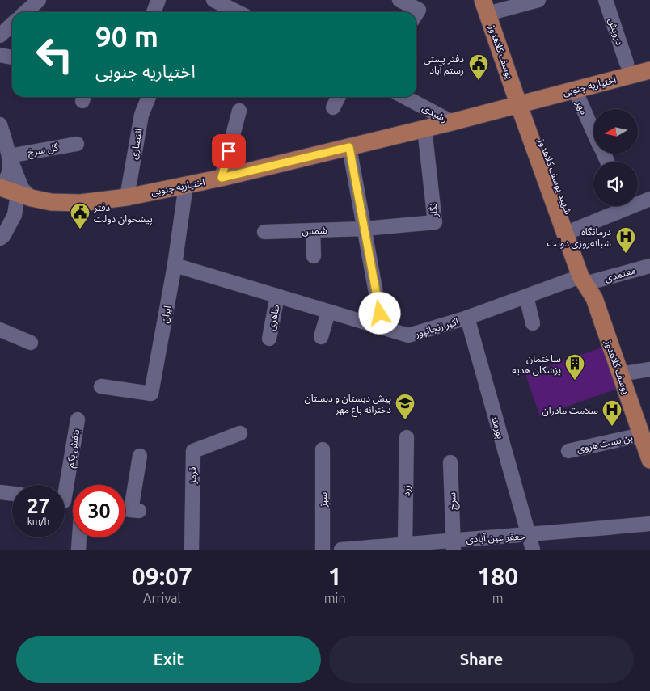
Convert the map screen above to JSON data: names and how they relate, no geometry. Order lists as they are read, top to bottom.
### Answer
{
  "streets": {
    "main road": ["یوسف کلاهدوز", "اختیاریه جنوبی", "شهید یوسف کلاهدوز"],
    "street": [
      "درویش",
      "مهر",
      "رشیدی",
      "انتصاری",
      "گل سرخ",
      "نگار",
      "شمس",
      "معتمدی",
      "ایران",
      "طاهری",
      "اکبر زنجانپور",
      "پورمند",
      "بن بست هروی",
      "بنفش یکم",
      "قرمز",
      "زرد",
      "سبز",
      "سرخ",
      "جعفر عین آبادی"
    ]
  },
  "crossings": [
    ["یوسف کلاهدوز", "اختیاریه جنوبی"],
    ["یوسف کلاهدوز", "شهید یوسف کلاهدوز"],
    ["یوسف کلاهدوز", "معتمدی"],
    ["یوسف کلاهدوز", "اکبر زنجانپور"],
    ["یوسف کلاهدوز", "بن بست هروی"],
    ["اختیاریه جنوبی", "مهر"],
    ["اختیاریه جنوبی", "رشیدی"],
    ["اختیاریه جنوبی", "انتصاری"],
    ["اختیاریه جنوبی", "شهید یوسف کلاهدوز"],
    ["اختیاریه جنوبی", "نگار"],
    ["اختیاریه جنوبی", "ایران"],
    ["شهید یوسف کلاهدوز", "معتمدی"],
    ["شهید یوسف کلاهدوز", "اکبر زنجانپور"],
    ["نگار", "شمس"],
    ["معتمدی", "اکبر زنجانپور"],
    ["ایران", "اکبر زنجانپور"],
    ["طاهری", "اکبر زنجانپور"],
    ["اکبر زنجانپور", "پورمند"],
    ["پورمند", "جعفر عین آبادی"],
    ["زرد", "جعفر عین آبادی"],
    ["سرخ", "جعفر عین آبادی"]
  ],
  "places": {
    "public building": ["دفتر پستی رستم آباد", "دفتر پیشخوان دولت"],
    "hospital": ["درمانگاه شبانه‌روزی دولت", "سلامت مادران"],
    "building": ["ساختمان پزشکان هدیه"],
    "school or university": ["پیش دبستان و دبستان دخترانه باغ مهر"]
  },
  "north": "left",
  "page": {
    "turn": ["90 m", "اختیاریه جنوبی"],
    "speed": "27 km/h",
    "limit": "30",
    "eta": [
      "09:07",
      "Arrival",
      "1",
      "min",
      "180",
      "m"
    ],
    "buttons": ["Exit", "Share"]
  }
}
